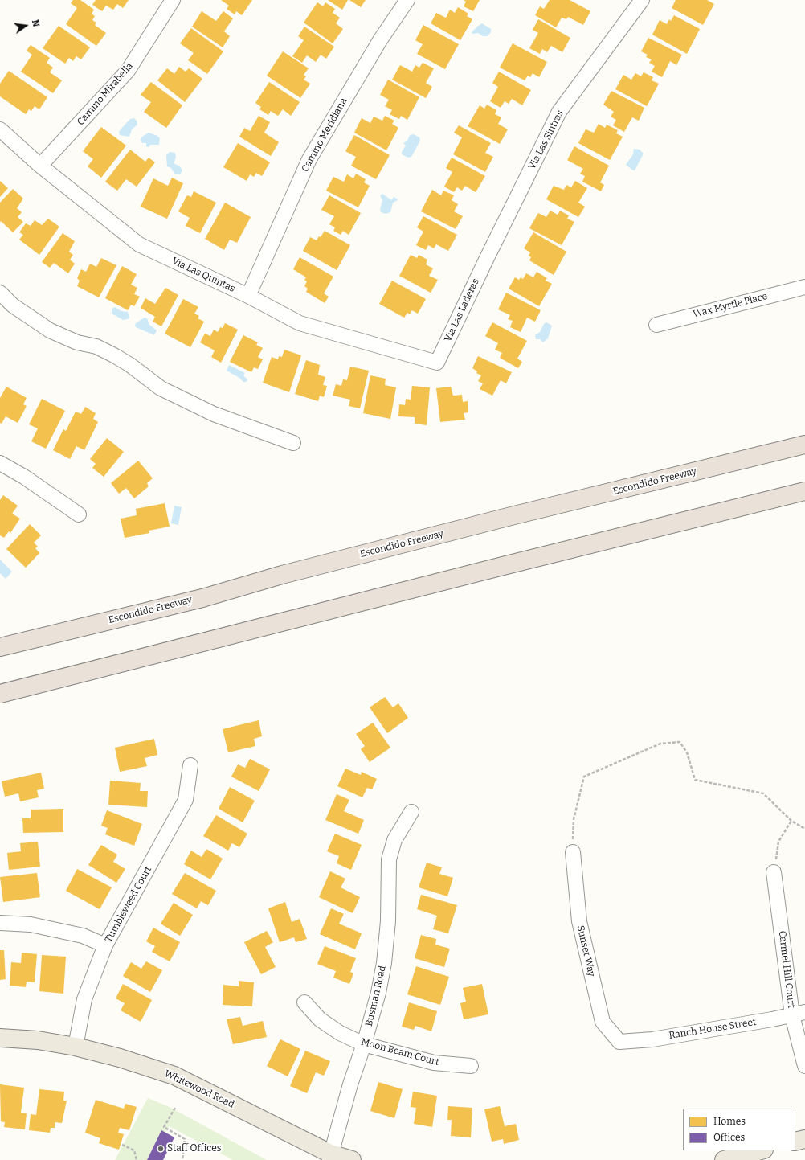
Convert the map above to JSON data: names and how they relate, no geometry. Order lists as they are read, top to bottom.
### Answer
{
  "streets": {
    "highway": ["Escondido Freeway"],
    "main road": ["Whitewood Road"],
    "street": [
      "Camino Mirabella",
      "Camino Meridiana",
      "Via Las Sintras",
      "Via Las Quintas",
      "Wax Myrtle Place",
      "Via Las Laderas",
      "Tumbleweed Court",
      "Sunset Way",
      "Carmel Hill Court",
      "Busman Road",
      "Ranch House Street",
      "Moon Beam Court"
    ]
  },
  "crossings": [
    ["Camino Mirabella", "Via Las Quintas"],
    ["Camino Meridiana", "Via Las Quintas"],
    ["Via Las Sintras", "Via Las Laderas"],
    ["Via Las Quintas", "Via Las Laderas"],
    ["Tumbleweed Court", "Whitewood Road"],
    ["Sunset Way", "Ranch House Street"],
    ["Carmel Hill Court", "Ranch House Street"],
    ["Busman Road", "Moon Beam Court"],
    ["Busman Road", "Whitewood Road"]
  ],
  "places": ["Staff Offices"],
  "legend": ["Homes", "Offices"],
  "north": "right"
}
